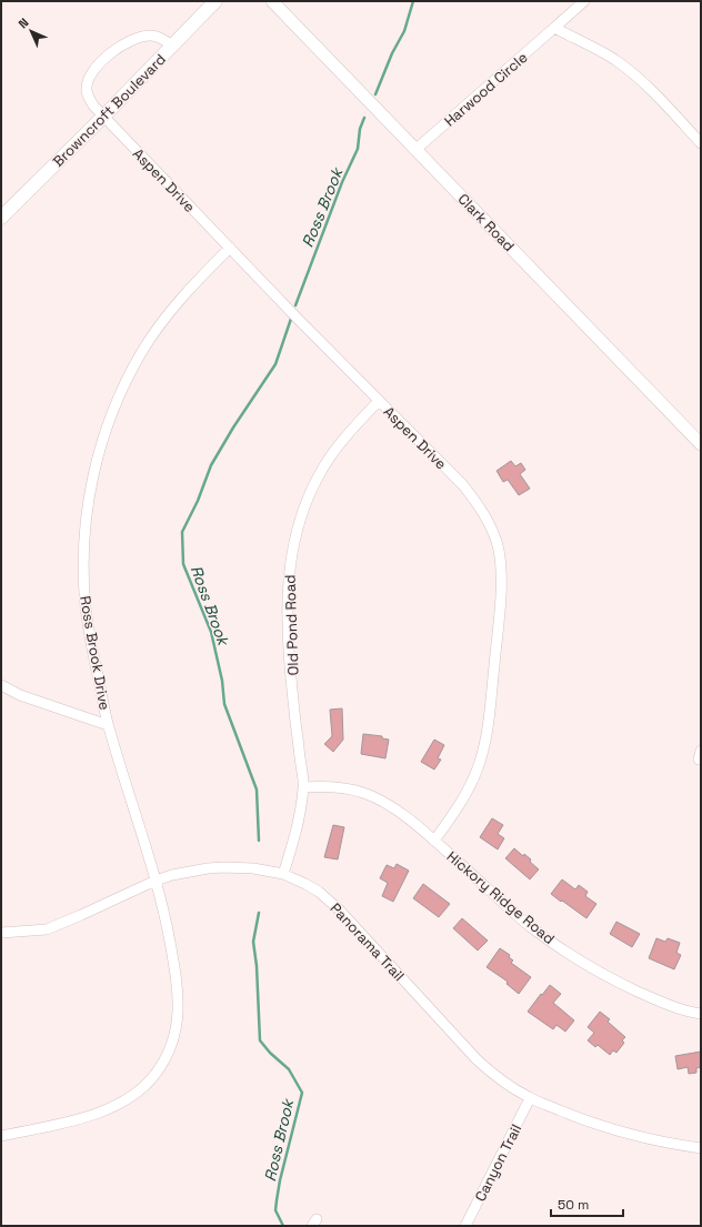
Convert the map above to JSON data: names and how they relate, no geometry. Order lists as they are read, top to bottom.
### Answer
{
  "streets": {
    "main road": ["Browncroft Boulevard"],
    "street": [
      "Harwood Circle",
      "Aspen Drive",
      "Clark Road",
      "Old Pond Road",
      "Ross Brook Drive",
      "Hickory Ridge Road",
      "Panorama Trail",
      "Canyon Trail"
    ]
  },
  "crossings": [
    ["Harwood Circle", "Clark Road"],
    ["Browncroft Boulevard", "Aspen Drive"],
    ["Aspen Drive", "Old Pond Road"],
    ["Aspen Drive", "Ross Brook Drive"],
    ["Aspen Drive", "Hickory Ridge Road"],
    ["Old Pond Road", "Hickory Ridge Road"],
    ["Old Pond Road", "Panorama Trail"],
    ["Ross Brook Drive", "Panorama Trail"],
    ["Panorama Trail", "Canyon Trail"]
  ],
  "water": ["Ross Brook"],
  "scale_bar": "50 m",
  "north": "top left"
}
